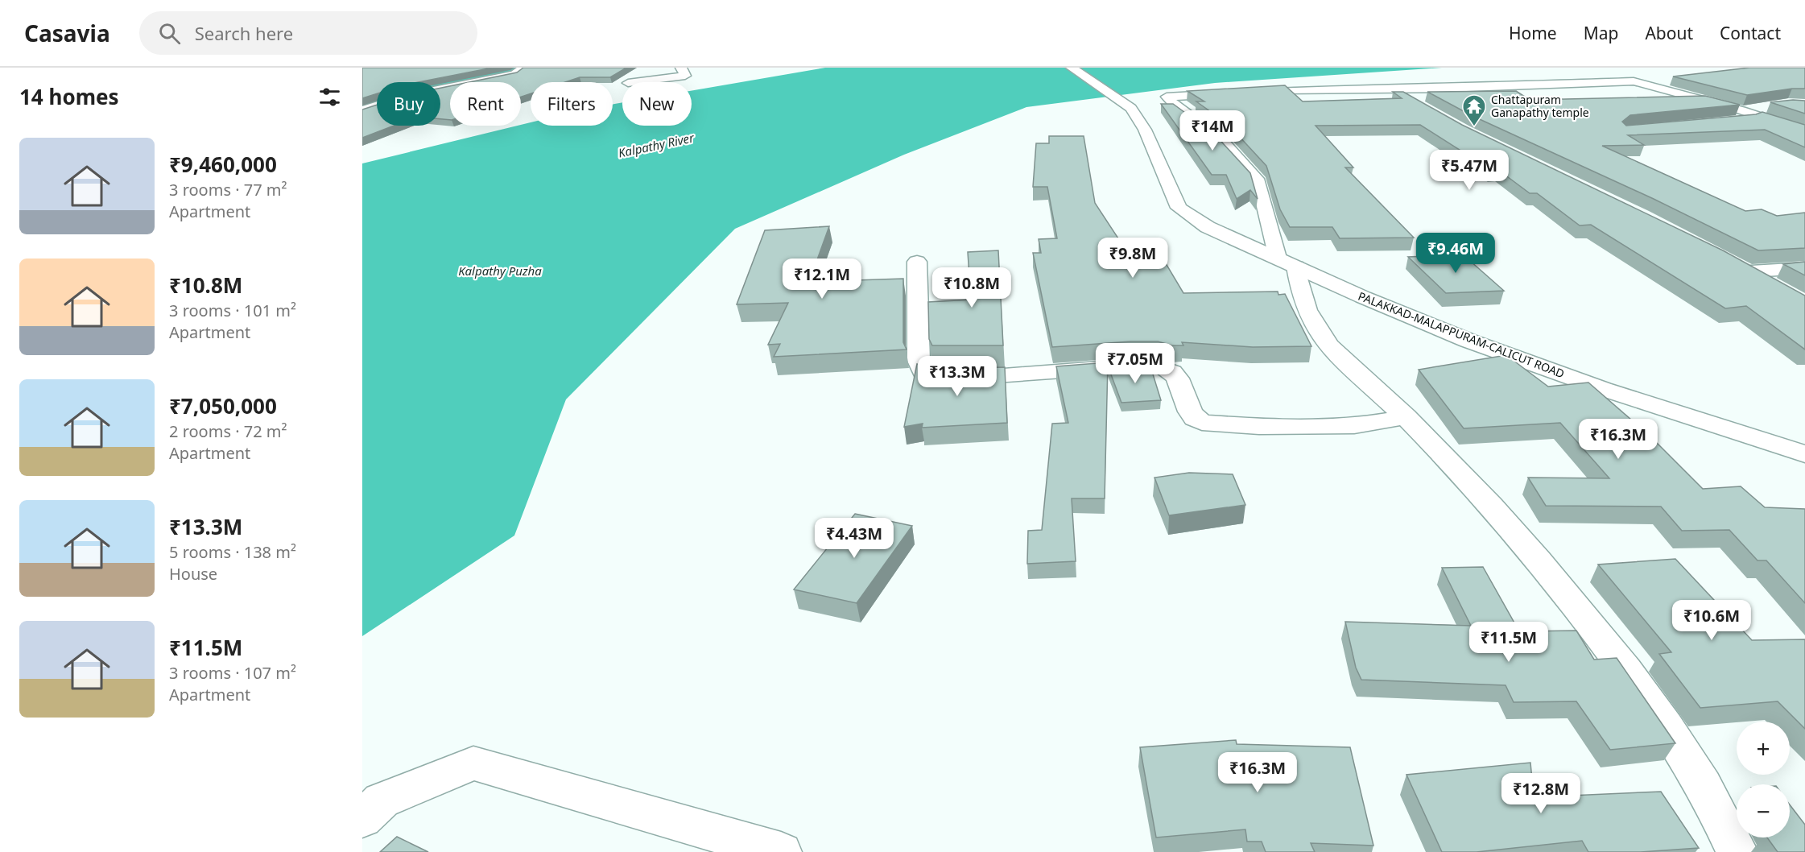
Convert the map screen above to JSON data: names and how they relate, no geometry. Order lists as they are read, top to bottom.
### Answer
{
  "streets": {
    "main road": ["PALAKKAD-MALAPPURAM-CALICUT ROAD"]
  },
  "water": ["Kalpathy River", "Kalpathy Puzha"],
  "places": {
    "temple": ["Chattapuram Ganapathy temple"]
  },
  "page": {
    "header": "Casavia",
    "search": "Search here",
    "nav": [
      "Home",
      "Map",
      "About",
      "Contact"
    ],
    "heading": "14 homes",
    "chip": [
      "Buy",
      "Rent",
      "Filters",
      "New"
    ],
    "price": [
      "₹14M",
      "₹5.47M",
      "₹9.46M",
      "₹9.8M",
      "₹12.1M",
      "₹10.8M",
      "₹7.05M",
      "₹13.3M",
      "₹16.3M",
      "₹4.43M",
      "₹10.6M",
      "₹11.5M",
      "₹16.3M",
      "₹12.8M"
    ],
    "list": [
      {
        "name": "₹9,460,000",
        "note": "3 rooms · 77 m² · Apartment"
      },
      {
        "name": "₹10.8M",
        "note": "3 rooms · 101 m² · Apartment"
      },
      {
        "name": "₹7,050,000",
        "note": "2 rooms · 72 m² · Apartment"
      },
      {
        "name": "₹13.3M",
        "note": "5 rooms · 138 m² · House"
      },
      {
        "name": "₹11.5M",
        "note": "3 rooms · 107 m² · Apartment"
      }
    ],
    "map_buttons": ["+", "−"]
  }
}
